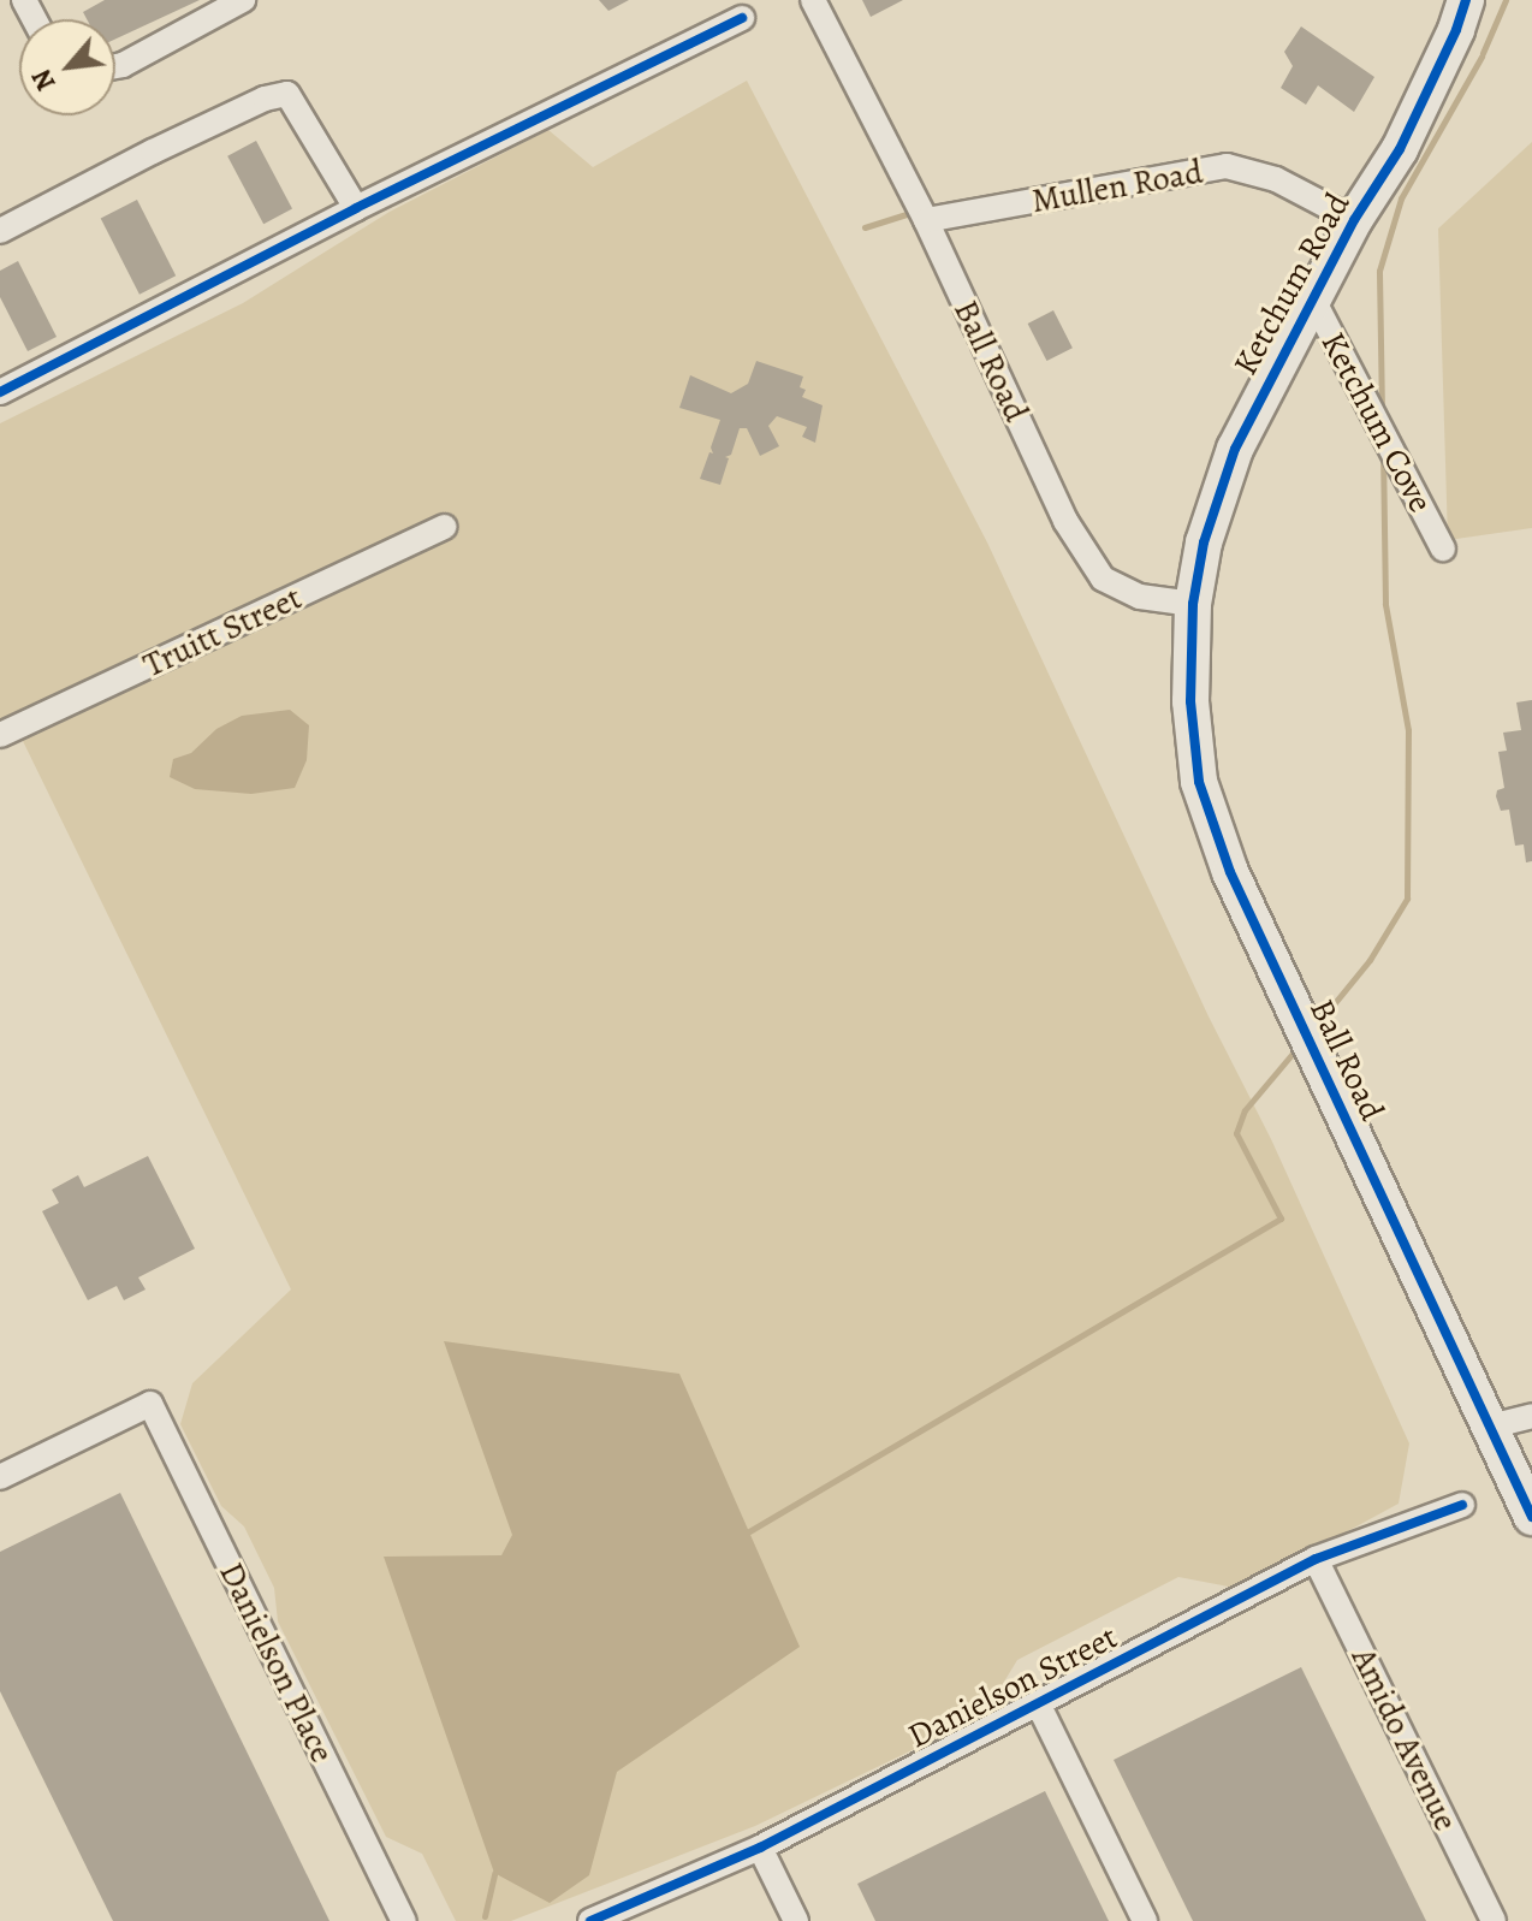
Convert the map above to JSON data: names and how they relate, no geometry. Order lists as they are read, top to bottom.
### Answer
{
  "streets": {
    "main road": ["Ketchum Road", "Ball Road"],
    "street": [
      "Mullen Road",
      "Ketchum Cove",
      "Truitt Street",
      "Danielson Place",
      "Danielson Street",
      "Amido Avenue"
    ]
  },
  "crossings": [
    ["Mullen Road", "Ketchum Road"],
    ["Mullen Road", "Ball Road"],
    ["Ketchum Road", "Ball Road"],
    ["Ketchum Road", "Ketchum Cove"],
    ["Danielson Street", "Amido Avenue"]
  ],
  "north": "bottom left"
}
